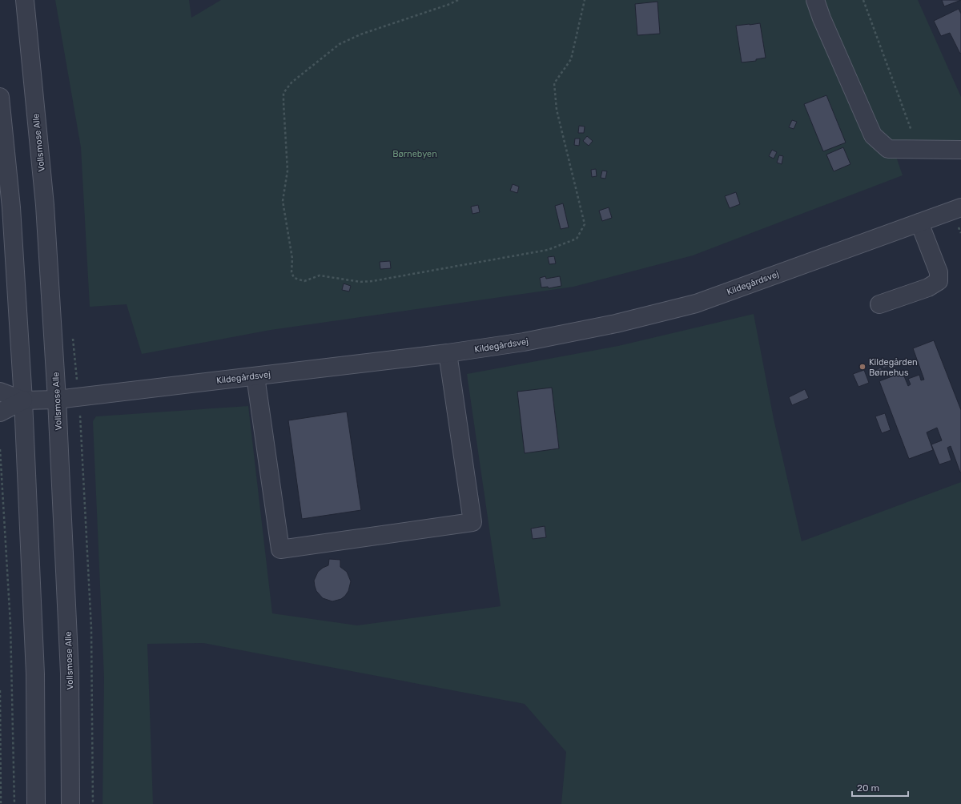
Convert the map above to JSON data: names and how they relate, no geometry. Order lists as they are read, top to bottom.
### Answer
{
  "streets": {
    "street": ["Vollsmose Alle", "Kildegårdsvej"]
  },
  "crossings": [
    ["Vollsmose Alle", "Kildegårdsvej"]
  ],
  "parks": ["Børnebyen"],
  "places": ["Kildegården Børnehus"],
  "scale_bar": "20 m"
}
